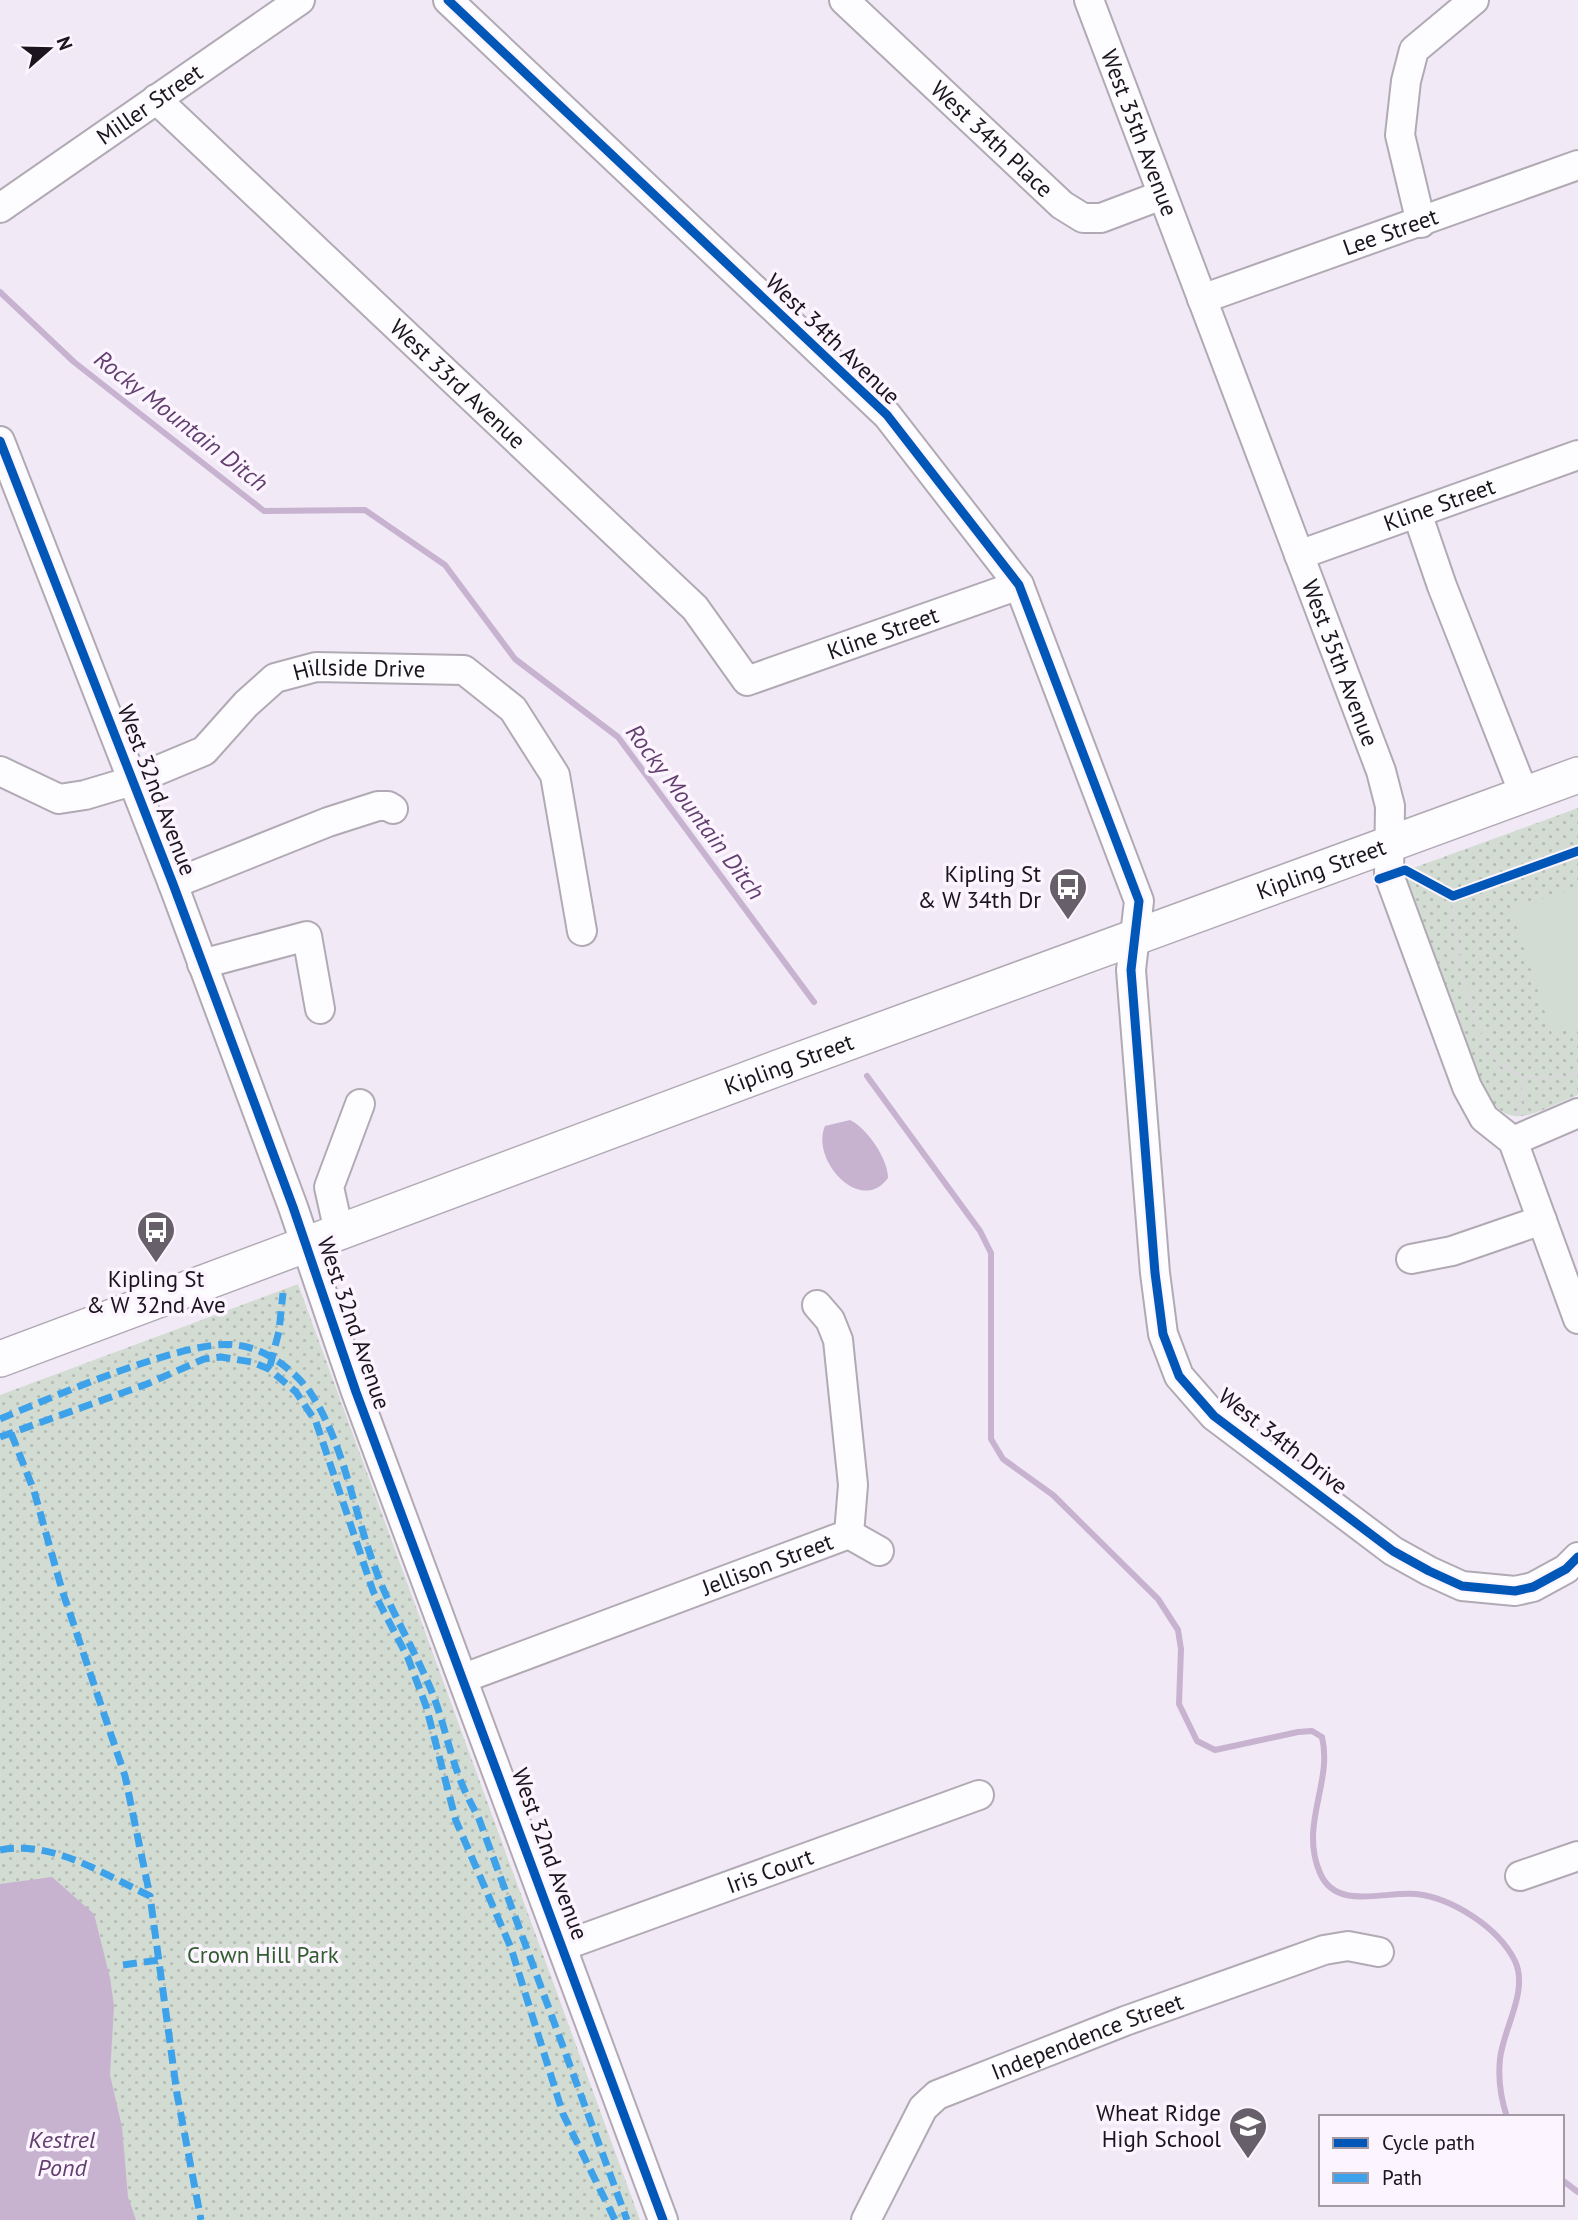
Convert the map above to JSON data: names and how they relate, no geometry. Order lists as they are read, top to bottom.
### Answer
{
  "streets": {
    "main road": ["Kipling Street"],
    "street": [
      "Miller Street",
      "West 35th Avenue",
      "West 34th Place",
      "Lee Street",
      "West 34th Avenue",
      "West 33rd Avenue",
      "Kline Street",
      "Hillside Drive",
      "West 32nd Avenue",
      "West 34th Drive",
      "Jellison Street",
      "Iris Court",
      "Independence Street"
    ]
  },
  "crossings": [
    ["Miller Street", "West 33rd Avenue"],
    ["West 35th Avenue", "West 34th Place"],
    ["West 35th Avenue", "Lee Street"],
    ["West 35th Avenue", "Kline Street"],
    ["West 35th Avenue", "Kipling Street"],
    ["West 34th Avenue", "Kline Street"],
    ["West 34th Avenue", "Kipling Street"],
    ["West 34th Avenue", "West 34th Drive"],
    ["West 33rd Avenue", "Kline Street"],
    ["Hillside Drive", "West 32nd Avenue"],
    ["West 32nd Avenue", "Kipling Street"],
    ["West 32nd Avenue", "Jellison Street"],
    ["West 32nd Avenue", "Iris Court"],
    ["Kipling Street", "West 34th Drive"]
  ],
  "water": ["Rocky Mountain Ditch", "Kestrel Pond"],
  "parks": ["Crown Hill Park"],
  "places": {
    "bus stop": ["Kipling St & W 34th Dr", "Kipling St & W 32nd Ave"],
    "school or university": ["Wheat Ridge High School"]
  },
  "legend": ["Cycle path", "Path"],
  "north": "right"
}
